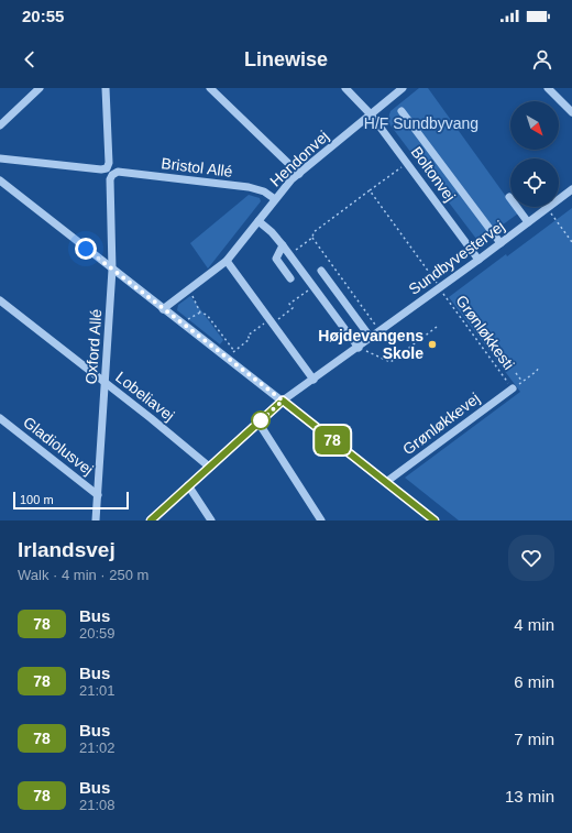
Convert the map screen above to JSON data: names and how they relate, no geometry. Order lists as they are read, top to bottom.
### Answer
{
  "streets": {
    "street": [
      "Hendonvej",
      "Bristol Allé",
      "Boltonvej",
      "Sundbyvestervej",
      "Oxford Allé",
      "Lobeliavej",
      "Grønløkkevej",
      "Gladiolusvej"
    ],
    "path": ["Grønløkkesti"]
  },
  "crossings": [
    ["Hendonvej", "Bristol Allé"],
    ["Hendonvej", "Boltonvej"],
    ["Bristol Allé", "Oxford Allé"],
    ["Boltonvej", "Sundbyvestervej"],
    ["Sundbyvestervej", "Grønløkkesti"],
    ["Sundbyvestervej", "Lobeliavej"],
    ["Grønløkkesti", "Grønløkkevej"],
    ["Oxford Allé", "Lobeliavej"],
    ["Oxford Allé", "Gladiolusvej"]
  ],
  "parks": ["H/F Sundbyvang"],
  "places": ["Højdevangens Skole"],
  "lines": ["bus line 78"],
  "scale_bar": "100 m",
  "north": "bottom right",
  "page": {
    "status": "20:55",
    "header": "Linewise",
    "on_map": "78",
    "scale": "100 m",
    "heading": ["Irlandsvej", "Walk · 4 min · 250 m"],
    "list": [
      {
        "mark": "78",
        "name": "Bus",
        "note": "20:59",
        "value": "4 min"
      },
      {
        "mark": "78",
        "name": "Bus",
        "note": "21:01",
        "value": "6 min"
      },
      {
        "mark": "78",
        "name": "Bus",
        "note": "21:02",
        "value": "7 min"
      },
      {
        "mark": "78",
        "name": "Bus",
        "note": "21:08",
        "value": "13 min"
      }
    ]
  }
}
